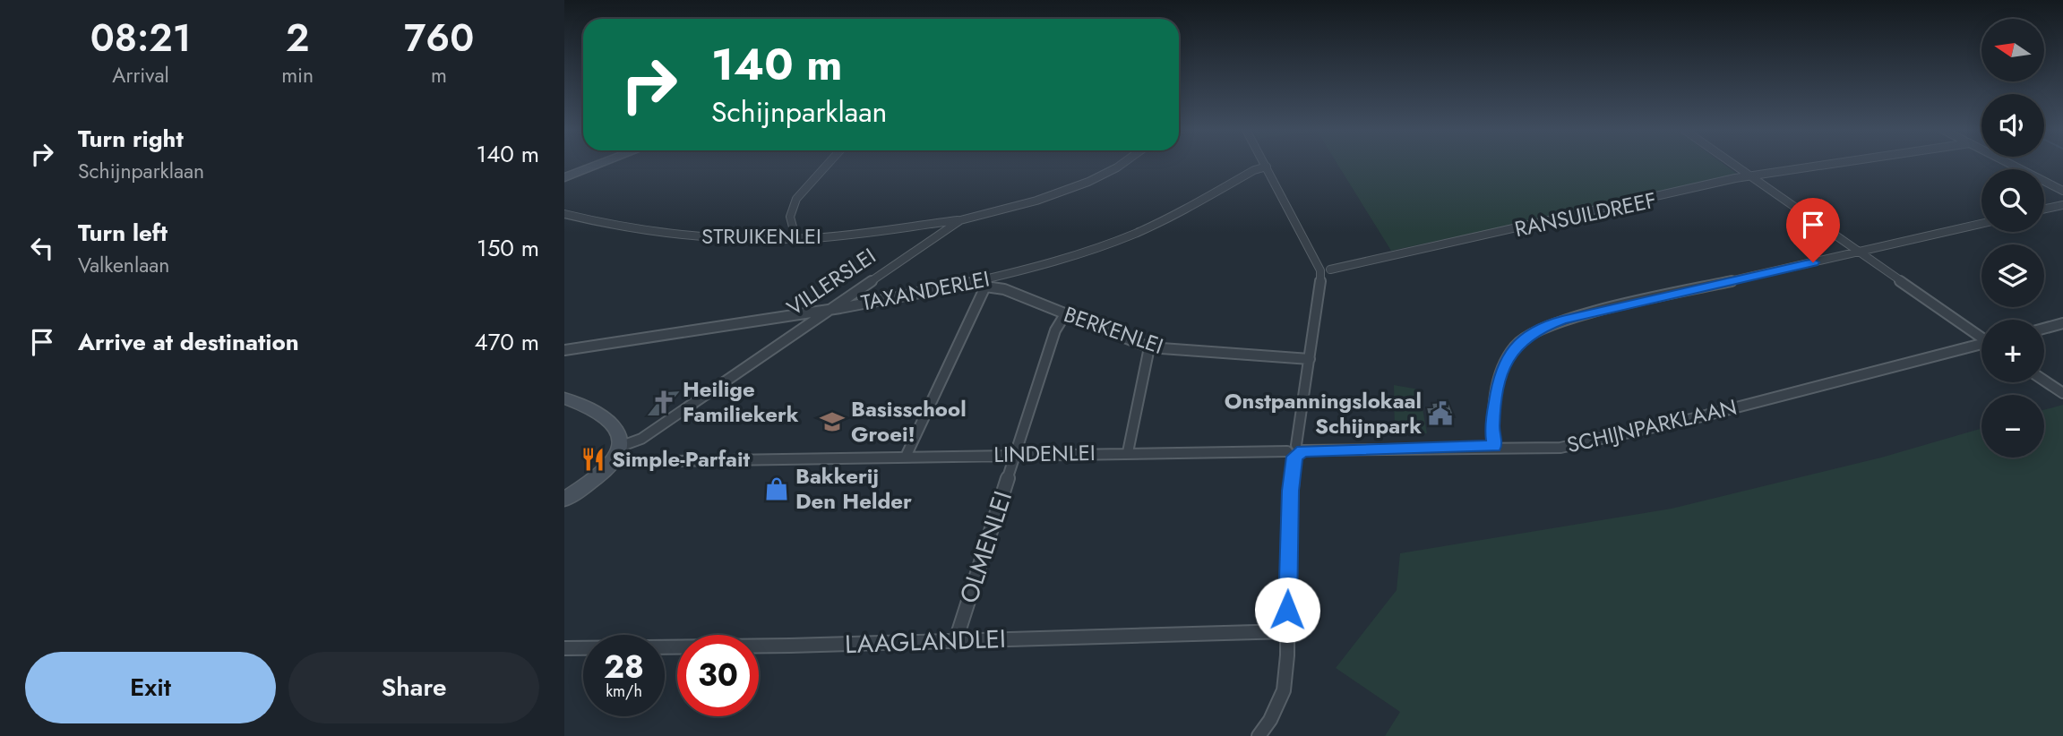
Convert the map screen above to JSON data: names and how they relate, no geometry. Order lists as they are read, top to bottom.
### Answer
{
  "streets": {
    "street": [
      "RANSUILDREEF",
      "STRUIKENLEI",
      "VILLERSLEI",
      "TAXANDERLEI",
      "BERKENLEI",
      "SCHIJNPARKLAAN",
      "LINDENLEI",
      "OLMENLEI",
      "LAAGLANDLEI"
    ]
  },
  "crossings": [
    ["STRUIKENLEI", "VILLERSLEI"],
    ["VILLERSLEI", "TAXANDERLEI"],
    ["TAXANDERLEI", "BERKENLEI"],
    ["BERKENLEI", "OLMENLEI"],
    ["SCHIJNPARKLAAN", "LINDENLEI"],
    ["LINDENLEI", "OLMENLEI"],
    ["OLMENLEI", "LAAGLANDLEI"]
  ],
  "places": {
    "church": ["Heilige Familiekerk"],
    "public building": ["Onstpanningslokaal Schijnpark"],
    "school or university": ["Basisschool Groei!"],
    "restaurant": ["Simple-Parfait"],
    "shop": ["Bakkerij Den Helder"]
  },
  "north": "left",
  "page": {
    "eta": [
      "08:21",
      "Arrival",
      "2",
      "min",
      "760",
      "m"
    ],
    "map_buttons": ["+", "−"],
    "turn": ["140 m", "Schijnparklaan"],
    "list": [
      {
        "name": "Turn right",
        "note": "Schijnparklaan",
        "value": "140 m"
      },
      {
        "name": "Turn left",
        "note": "Valkenlaan",
        "value": "150 m"
      },
      {
        "name": "Arrive at destination",
        "value": "470 m"
      }
    ],
    "speed": "28 km/h",
    "limit": "30",
    "buttons": ["Exit", "Share"]
  }
}
